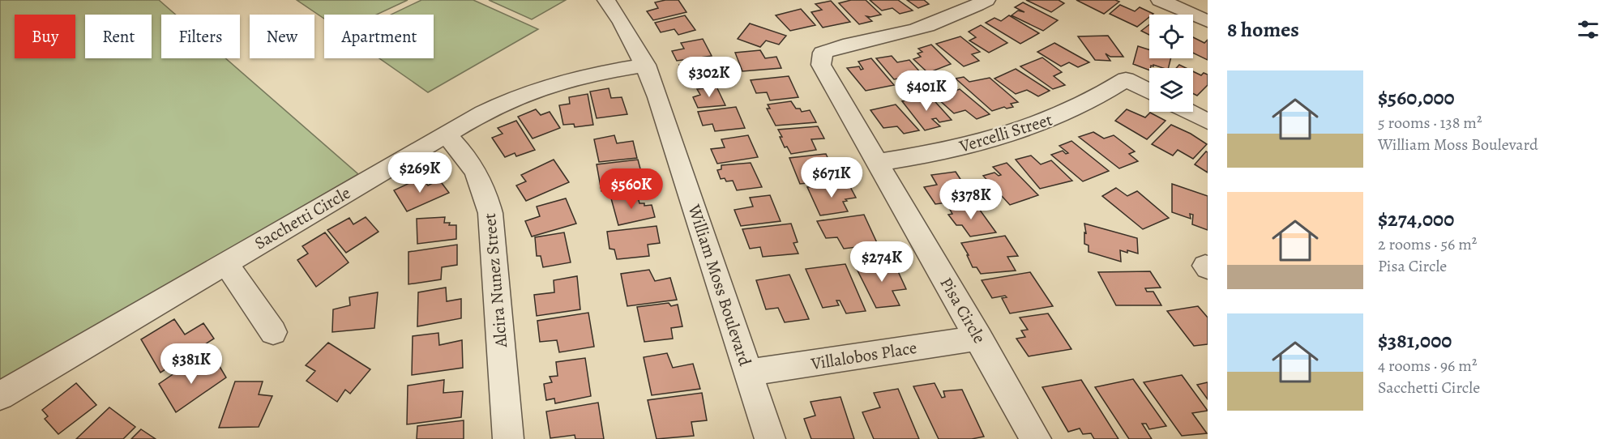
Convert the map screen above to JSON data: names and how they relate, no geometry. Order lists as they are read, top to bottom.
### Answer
{
  "streets": {
    "street": [
      "Vercelli Street",
      "Sacchetti Circle",
      "Alcira Nunez Street",
      "William Moss Boulevard",
      "Pisa Circle",
      "Villalobos Place"
    ]
  },
  "crossings": [
    ["Vercelli Street", "Pisa Circle"],
    ["Sacchetti Circle", "Alcira Nunez Street"],
    ["Sacchetti Circle", "William Moss Boulevard"],
    ["William Moss Boulevard", "Villalobos Place"],
    ["Pisa Circle", "Villalobos Place"]
  ],
  "page": {
    "heading": "8 homes",
    "chip": [
      "Buy",
      "Rent",
      "Filters",
      "New",
      "Apartment"
    ],
    "price": [
      "$302K",
      "$401K",
      "$269K",
      "$671K",
      "$560K",
      "$378K",
      "$274K",
      "$381K"
    ],
    "list": [
      {
        "name": "$560,000",
        "note": "5 rooms · 138 m² · William Moss Boulevard"
      },
      {
        "name": "$274,000",
        "note": "2 rooms · 56 m² · Pisa Circle"
      },
      {
        "name": "$381,000",
        "note": "4 rooms · 96 m² · Sacchetti Circle"
      }
    ]
  }
}
